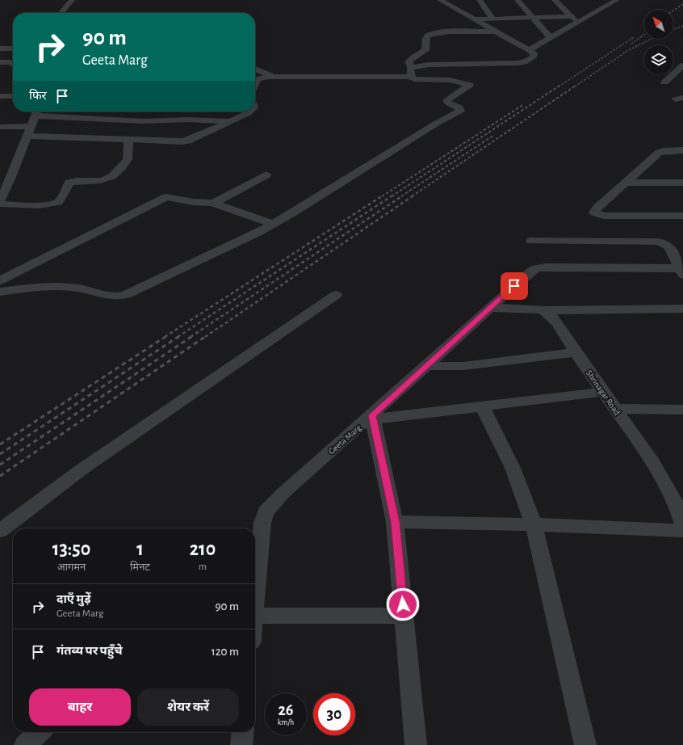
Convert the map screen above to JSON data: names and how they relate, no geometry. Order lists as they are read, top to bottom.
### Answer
{
  "streets": {
    "street": ["Shrinagar Road", "Geeta Marg"]
  },
  "north": "top left",
  "page": {
    "turn": ["90 m", "Geeta Marg"],
    "then": "फिर",
    "eta": [
      "13:50",
      "आगमन",
      "1",
      "मिनट",
      "210",
      "m"
    ],
    "list": [
      {
        "name": "दाएँ मुड़ें",
        "note": "Geeta Marg",
        "value": "90 m"
      },
      {
        "name": "गंतव्य पर पहुँचे",
        "value": "120 m"
      }
    ],
    "buttons": ["बाहर", "शेयर करें"],
    "speed": "26 km/h",
    "limit": "30"
  }
}
